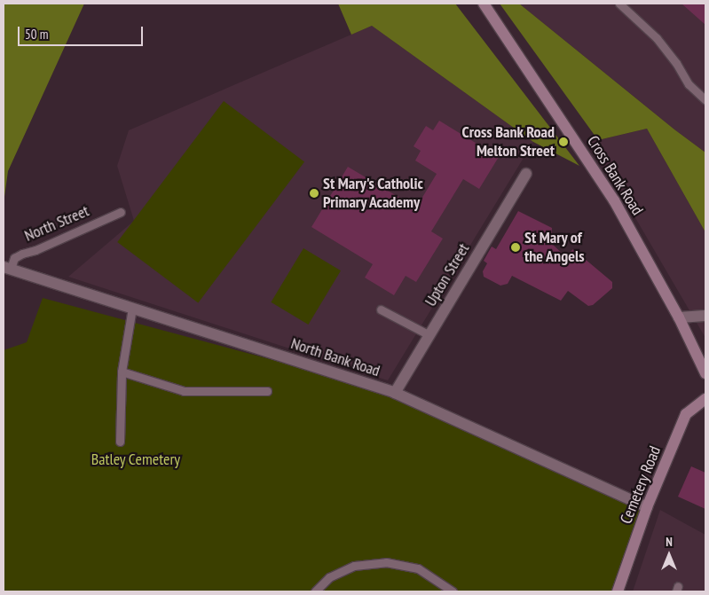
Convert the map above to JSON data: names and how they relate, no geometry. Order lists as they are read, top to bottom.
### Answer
{
  "streets": {
    "street": [
      "Cross Bank Road",
      "Upton Street",
      "North Bank Road",
      "Cemetery Road"
    ],
    "lane": ["North Street"]
  },
  "crossings": [
    ["North Street", "North Bank Road"],
    ["Upton Street", "North Bank Road"],
    ["North Bank Road", "Cemetery Road"]
  ],
  "parks": ["Batley Cemetery"],
  "places": ["Cross Bank Road Melton Street", "St Mary's Catholic Primary Academy", "St Mary of the Angels"],
  "scale_bar": "50 m",
  "north": "top"
}
